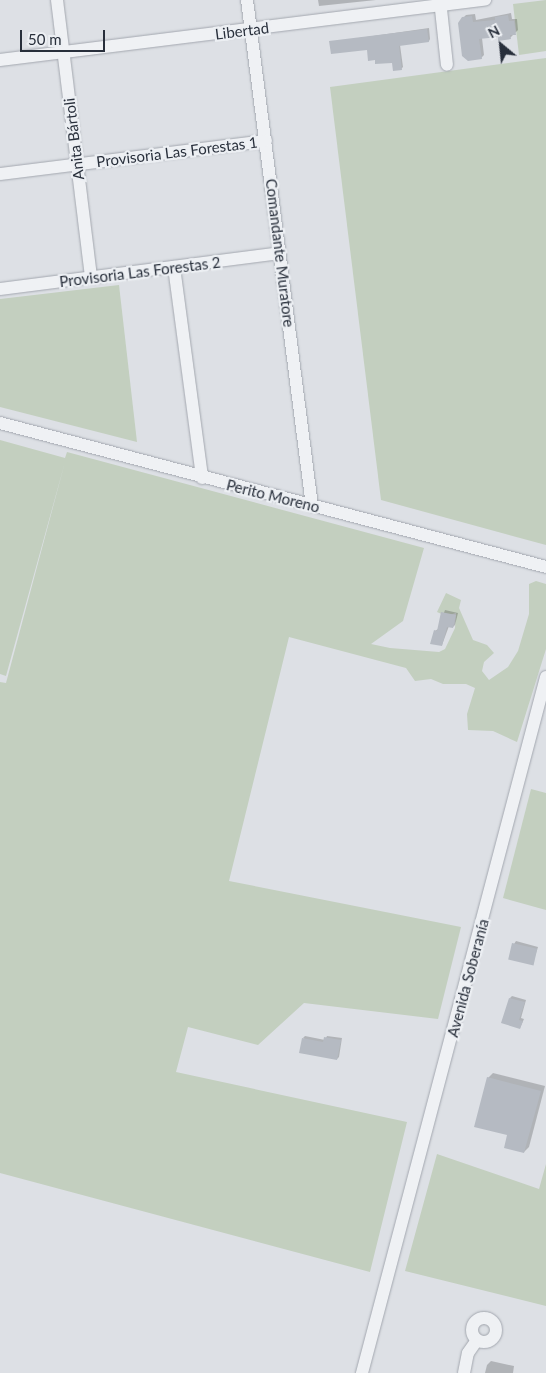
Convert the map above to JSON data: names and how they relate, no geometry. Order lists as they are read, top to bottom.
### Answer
{
  "streets": {
    "street": [
      "Libertad",
      "Anita Bártoli",
      "Provisoria Las Forestas 1",
      "Comandante Muratore",
      "Provisoria Las Forestas 2",
      "Perito Moreno",
      "Avenida Soberanía"
    ]
  },
  "crossings": [
    ["Libertad", "Anita Bártoli"],
    ["Libertad", "Comandante Muratore"],
    ["Anita Bártoli", "Provisoria Las Forestas 1"],
    ["Anita Bártoli", "Provisoria Las Forestas 2"],
    ["Provisoria Las Forestas 1", "Comandante Muratore"],
    ["Comandante Muratore", "Provisoria Las Forestas 2"],
    ["Comandante Muratore", "Perito Moreno"]
  ],
  "scale_bar": "50 m",
  "north": "top left"
}
